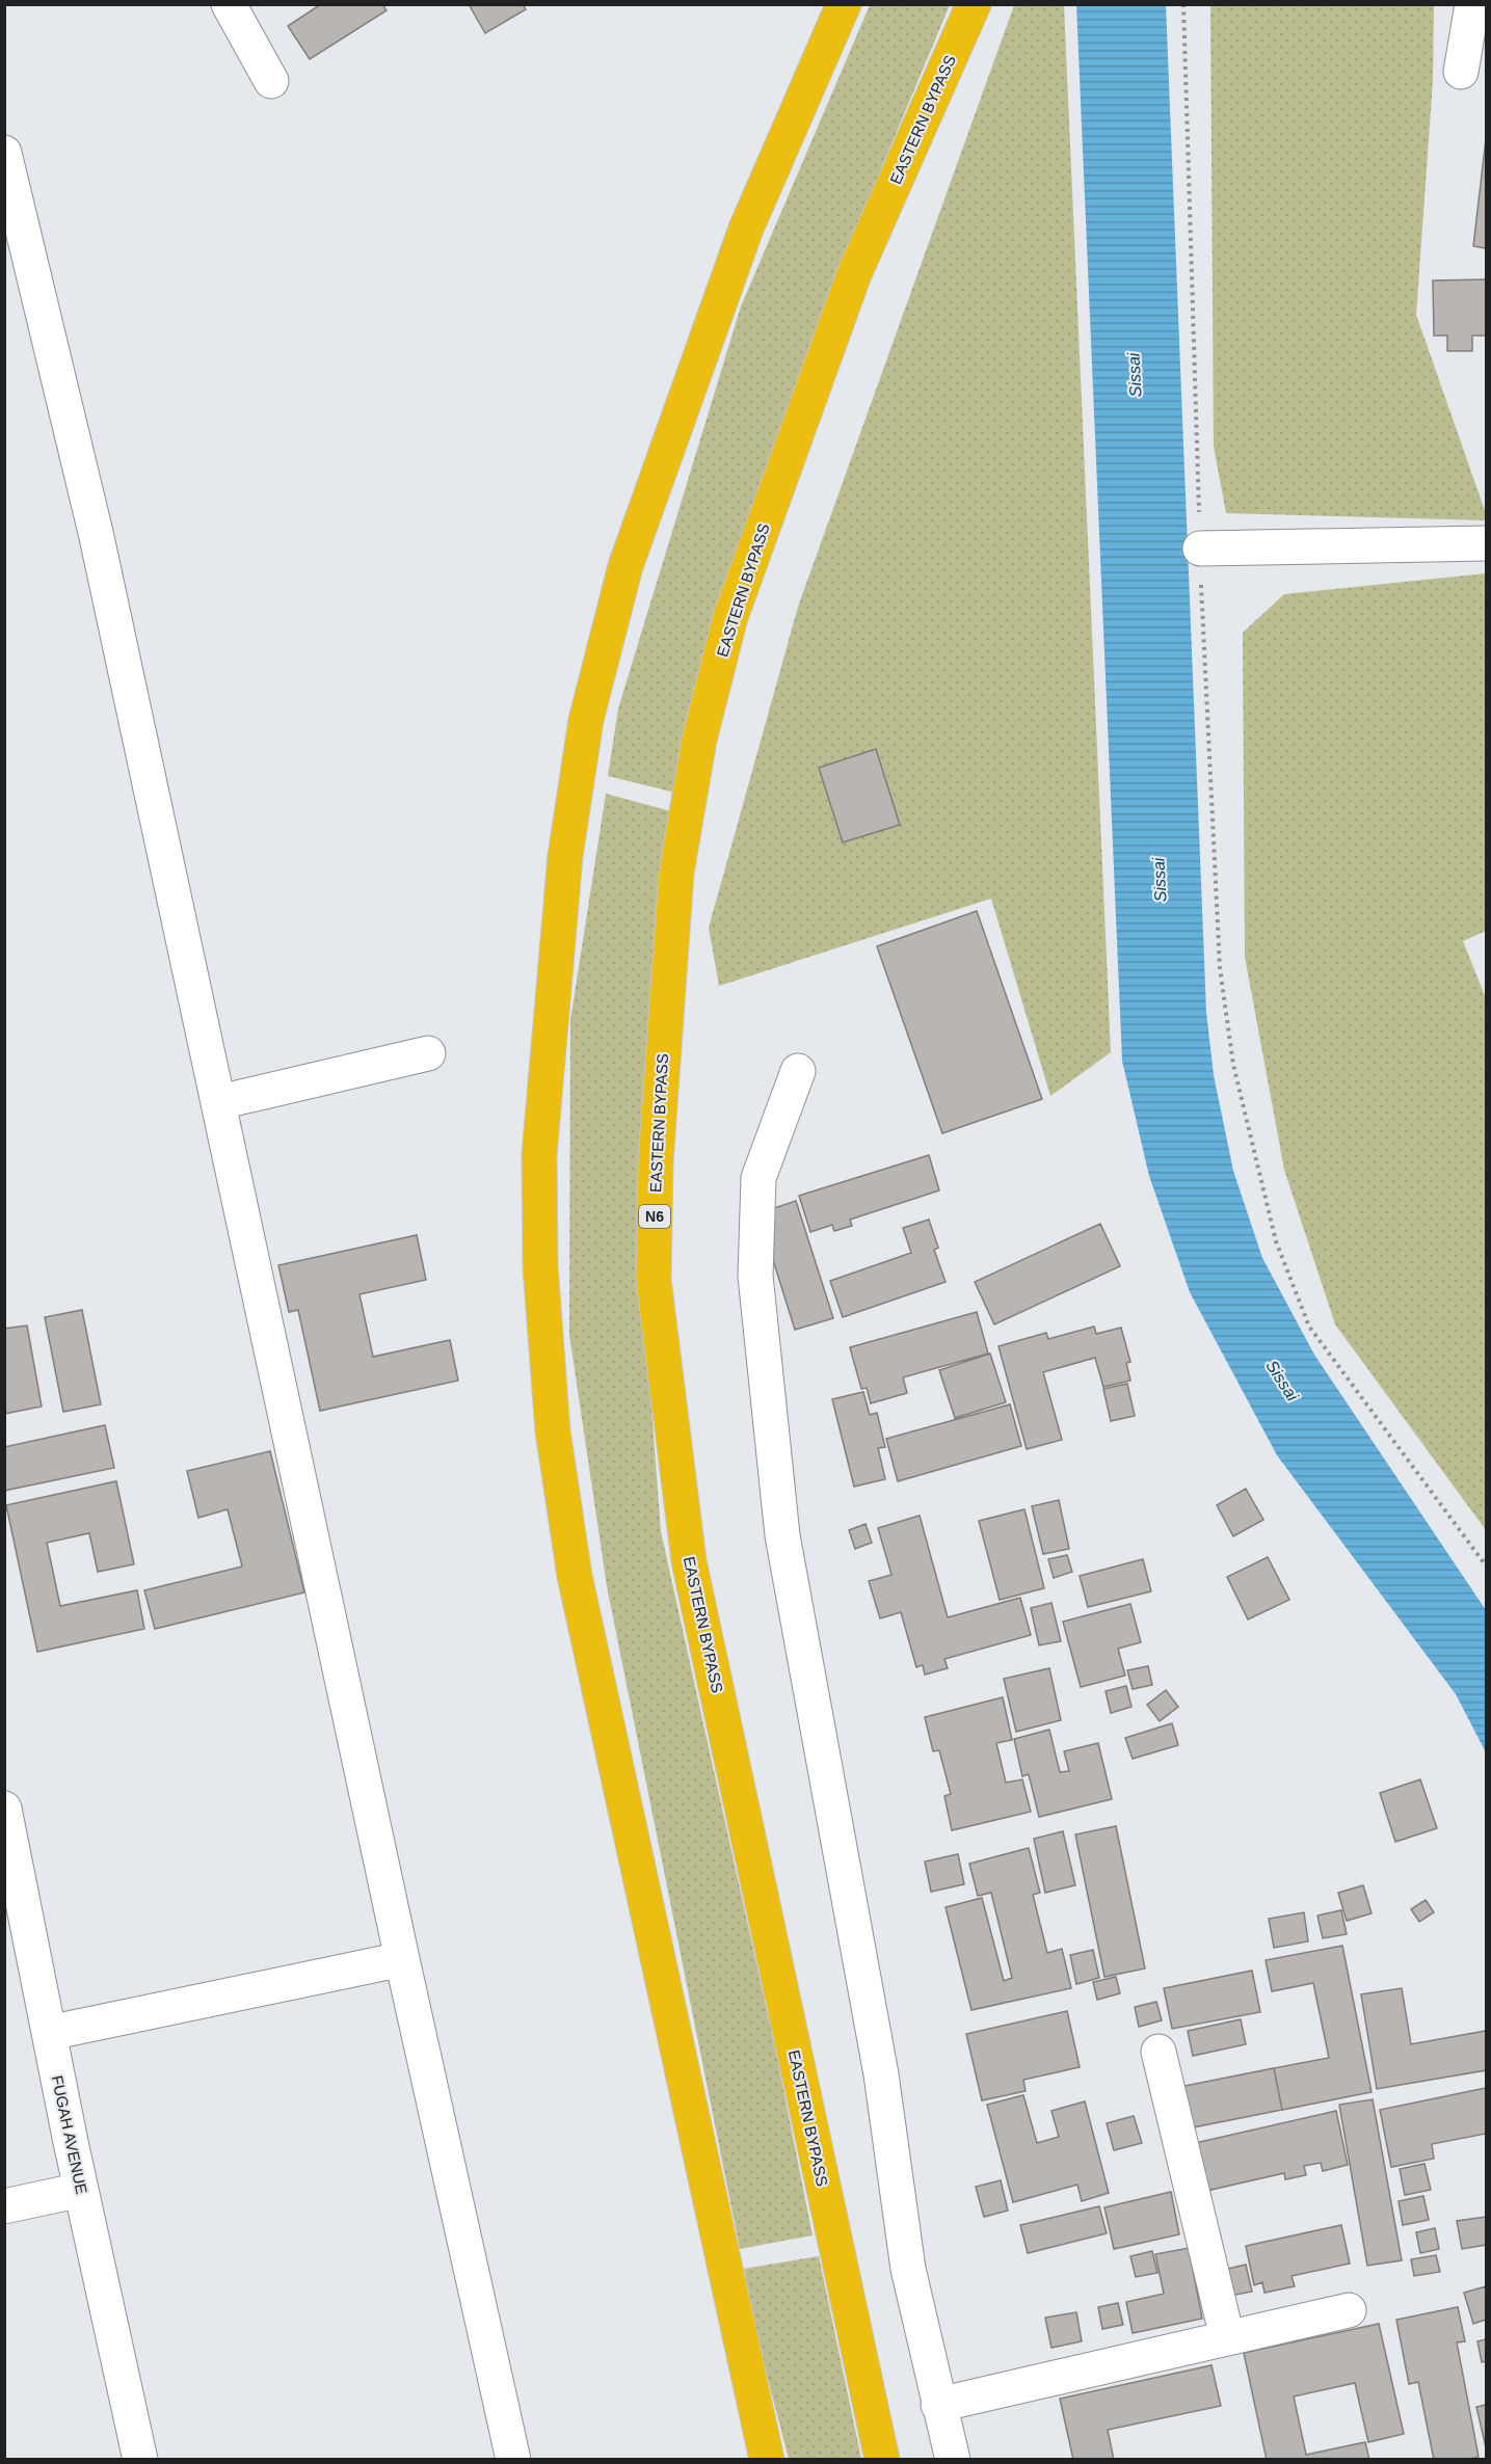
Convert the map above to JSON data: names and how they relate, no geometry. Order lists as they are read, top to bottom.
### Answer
{
  "streets": {
    "highway": ["EASTERN BYPASS", "N6"],
    "street": ["FUGAH AVENUE"]
  },
  "water": ["Sissai"]
}
